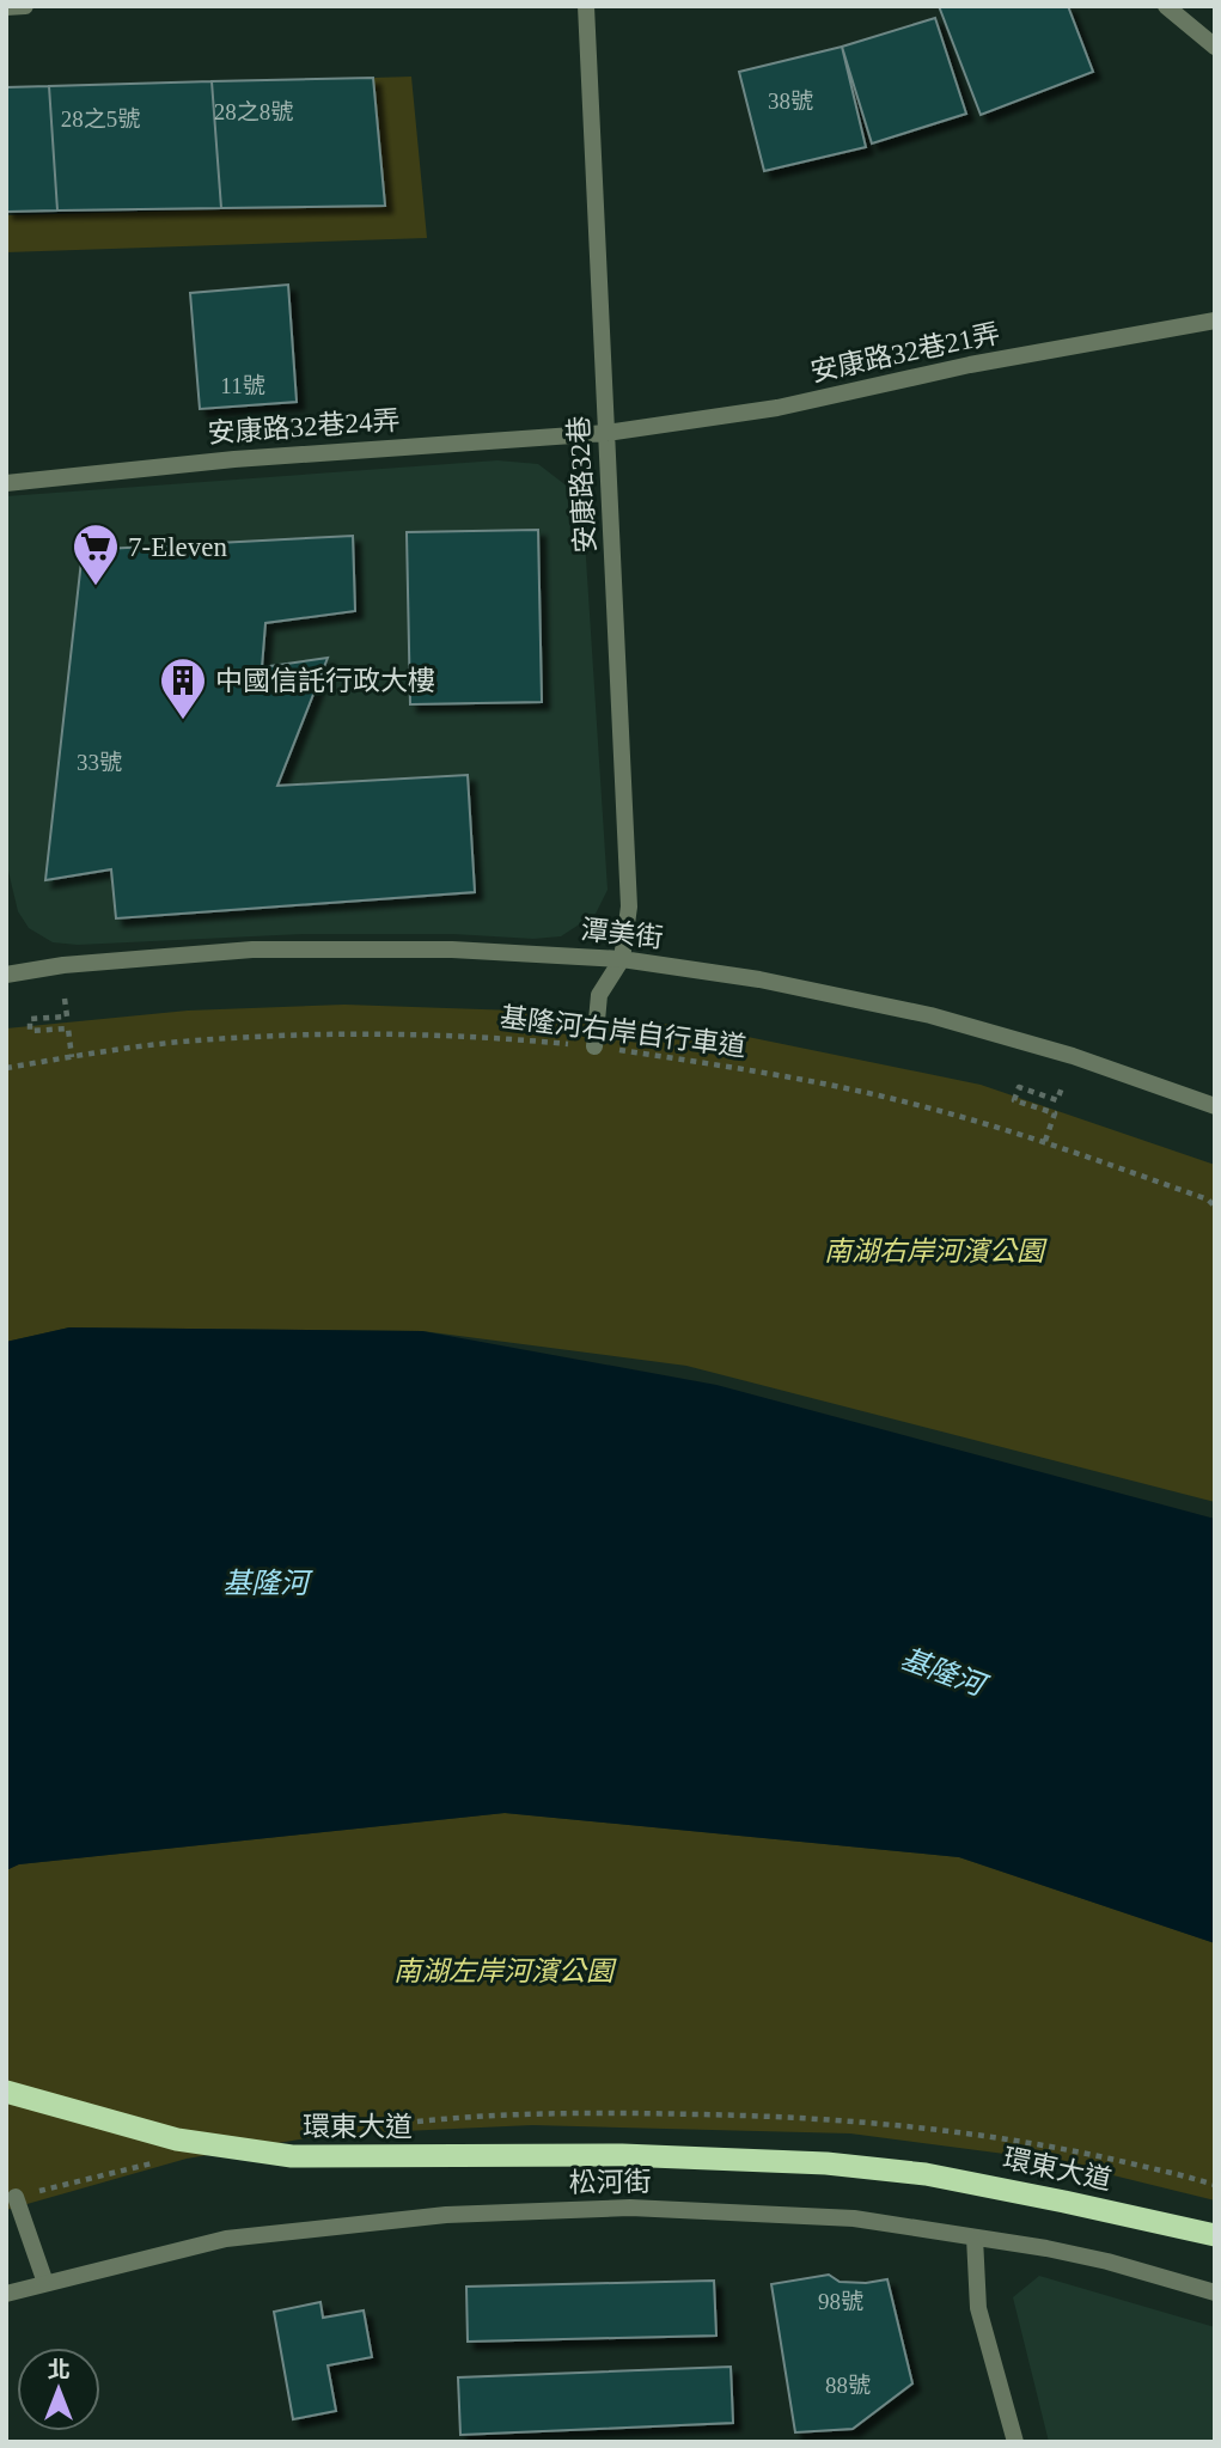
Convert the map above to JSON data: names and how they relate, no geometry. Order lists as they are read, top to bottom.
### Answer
{
  "streets": {
    "highway": ["環東大道"],
    "street": [
      "安康路32巷21弄",
      "安康路32巷24弄",
      "安康路32巷",
      "潭美街",
      "松河街"
    ],
    "path": ["基隆河右岸自行車道"]
  },
  "crossings": [
    ["安康路32巷21弄", "安康路32巷24弄"],
    ["安康路32巷21弄", "安康路32巷"],
    ["安康路32巷24弄", "安康路32巷"],
    ["安康路32巷", "潭美街"]
  ],
  "water": ["基隆河"],
  "parks": ["南湖右岸河濱公園", "南湖左岸河濱公園"],
  "places": {
    "supermarket": ["7-Eleven"],
    "building": ["中國信託行政大樓"]
  },
  "house_numbers": [
    "38號",
    "28之8號",
    "28之5號",
    "11號",
    "33號",
    "98號",
    "88號"
  ],
  "north": "top"
}
